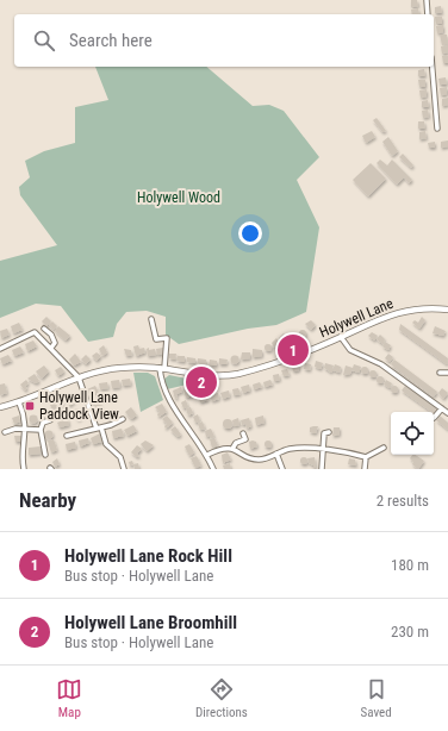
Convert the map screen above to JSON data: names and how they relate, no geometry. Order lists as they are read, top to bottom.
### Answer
{
  "streets": {
    "main road": ["Holywell Lane"]
  },
  "parks": ["Holywell Wood"],
  "places": {
    "transit": ["Holywell Lane Paddock View"]
  },
  "page": {
    "search": "Search here",
    "pins": ["1", "2"],
    "heading": ["Nearby", "2 results"],
    "list": [
      {
        "mark": "1",
        "name": "Holywell Lane Rock Hill",
        "note": "Bus stop · Holywell Lane",
        "value": "180 m"
      },
      {
        "mark": "2",
        "name": "Holywell Lane Broomhill",
        "note": "Bus stop · Holywell Lane",
        "value": "230 m"
      }
    ],
    "nav": ["Map", "Directions", "Saved"]
  }
}
